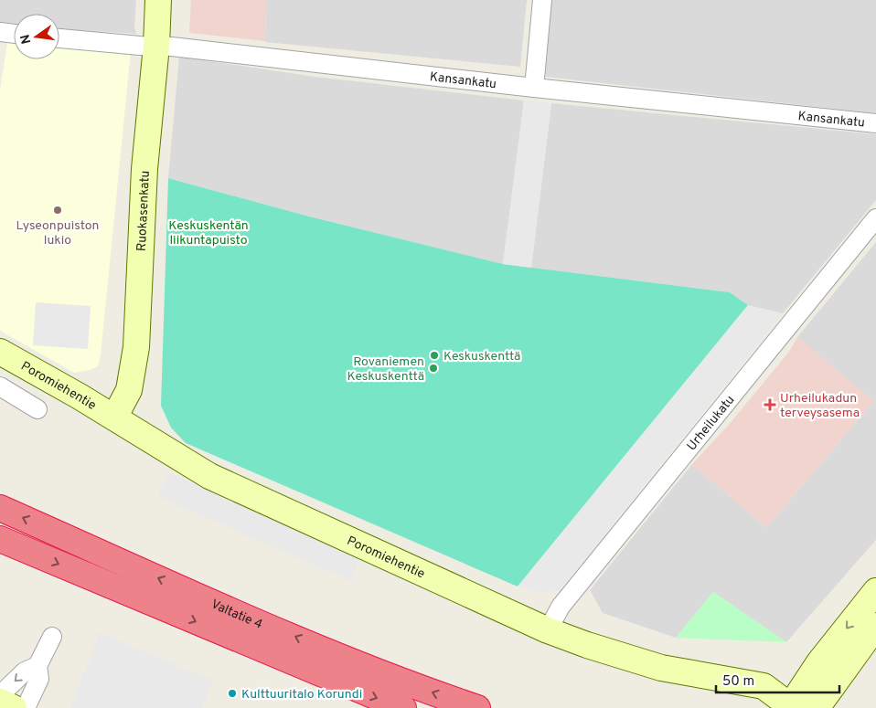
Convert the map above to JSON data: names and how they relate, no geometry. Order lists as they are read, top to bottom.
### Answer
{
  "streets": {
    "highway": ["Valtatie 4"],
    "main road": ["Ruokasenkatu", "Poromiehentie"],
    "street": ["Kansankatu", "Urheilukatu"]
  },
  "crossings": [
    ["Kansankatu", "Ruokasenkatu"],
    ["Ruokasenkatu", "Poromiehentie"],
    ["Poromiehentie", "Urheilukatu"]
  ],
  "parks": ["Keskuskentän liikuntapuisto"],
  "places": {
    "other": [
      "Lyseonpuiston lukio",
      "Keskuskenttä",
      "Rovaniemen Keskuskenttä",
      "Kulttuuritalo Korundi"
    ],
    "health": ["Urheilukadun terveysasema"]
  },
  "scale_bar": "50 m",
  "north": "left"
}
